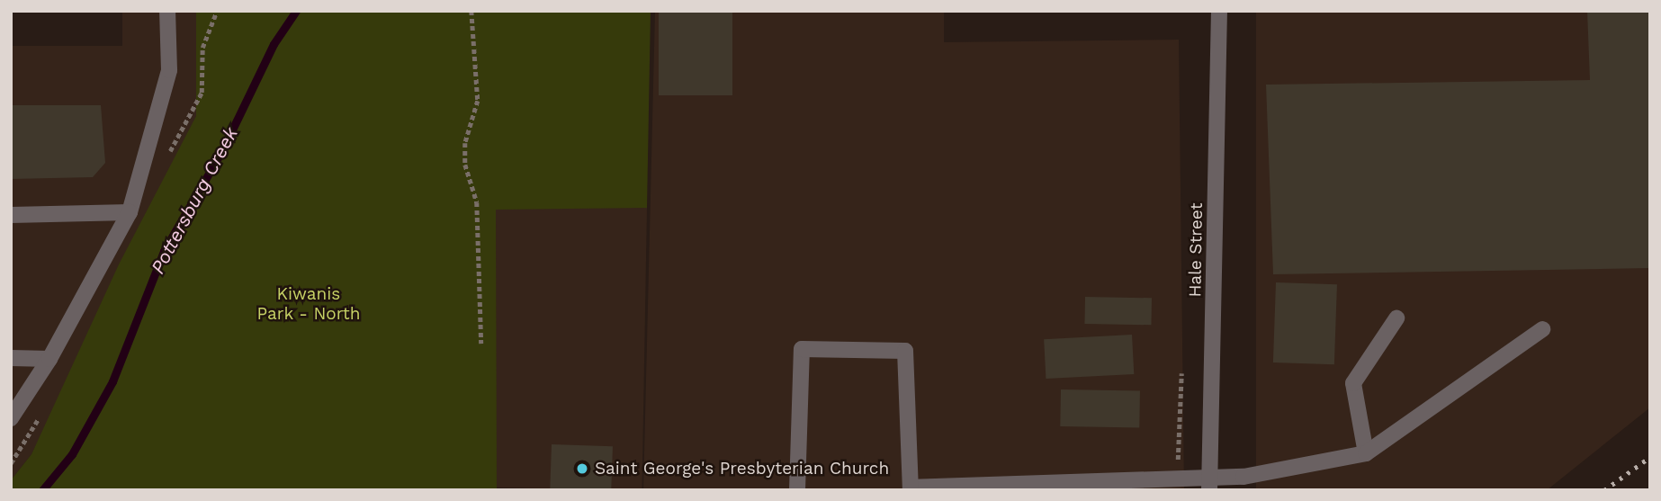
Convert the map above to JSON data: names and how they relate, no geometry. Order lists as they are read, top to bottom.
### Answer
{
  "streets": {
    "street": ["Hale Street"]
  },
  "water": ["Pottersburg Creek"],
  "parks": ["Kiwanis Park - North"],
  "places": ["Saint George's Presbyterian Church"]
}
